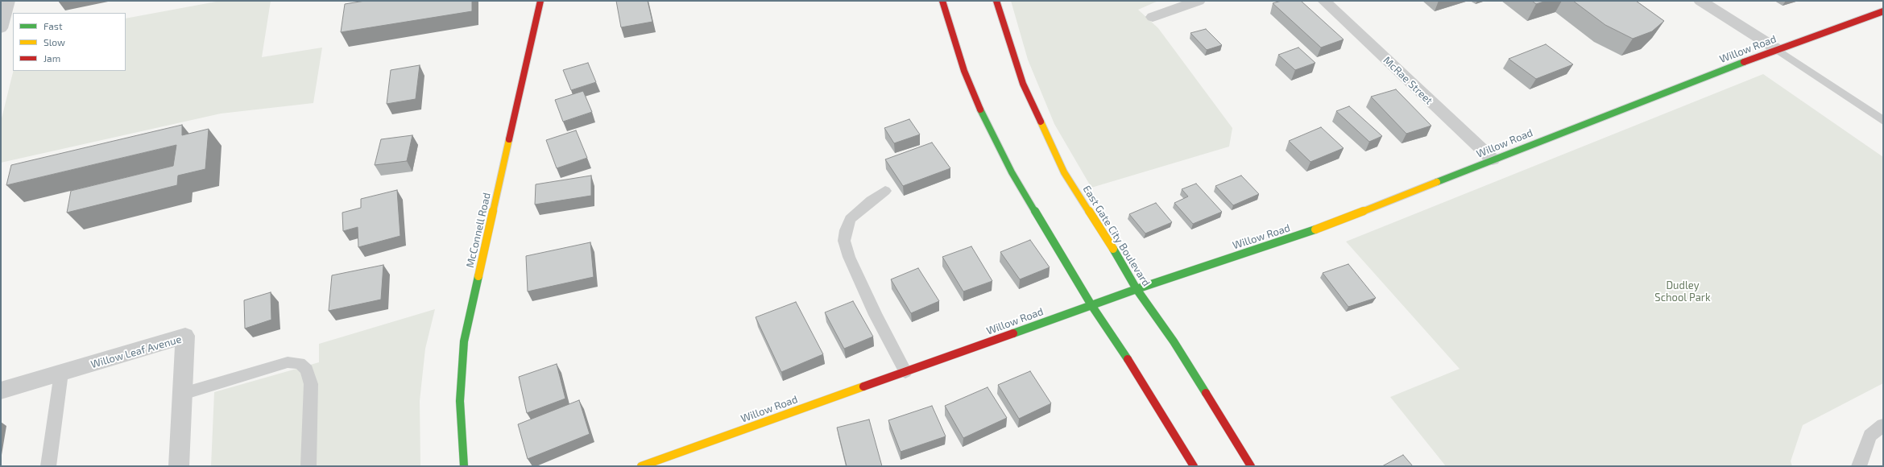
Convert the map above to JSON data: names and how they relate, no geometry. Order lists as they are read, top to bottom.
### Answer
{
  "streets": {
    "street": [
      "Willow Road",
      "McRae Street",
      "McConnell Road",
      "East Gate City Boulevard",
      "Willow Leaf Avenue"
    ]
  },
  "crossings": [
    ["Willow Road", "McRae Street"],
    ["Willow Road", "East Gate City Boulevard"]
  ],
  "parks": ["Dudley School Park"],
  "legend": ["Fast", "Slow", "Jam"]
}
